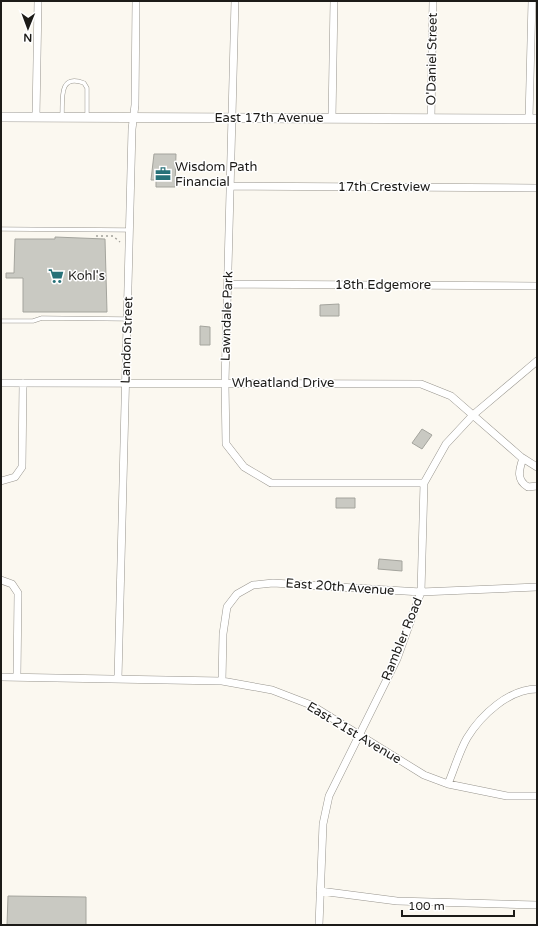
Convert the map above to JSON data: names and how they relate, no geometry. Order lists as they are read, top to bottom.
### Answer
{
  "streets": {
    "street": [
      "O'Daniel Street",
      "East 17th Avenue",
      "17th Crestview",
      "18th Edgemore",
      "Lawndale Park",
      "Landon Street",
      "Wheatland Drive",
      "East 20th Avenue",
      "Rambler Road",
      "East 21st Avenue"
    ]
  },
  "crossings": [
    ["O'Daniel Street", "East 17th Avenue"],
    ["East 17th Avenue", "Lawndale Park"],
    ["East 17th Avenue", "Landon Street"],
    ["17th Crestview", "Lawndale Park"],
    ["18th Edgemore", "Lawndale Park"],
    ["Lawndale Park", "Wheatland Drive"],
    ["Lawndale Park", "Rambler Road"],
    ["Landon Street", "Wheatland Drive"],
    ["Landon Street", "East 21st Avenue"],
    ["Wheatland Drive", "Rambler Road"],
    ["East 20th Avenue", "Rambler Road"],
    ["East 20th Avenue", "East 21st Avenue"],
    ["Rambler Road", "East 21st Avenue"]
  ],
  "places": {
    "office": ["Wisdom Path Financial"],
    "supermarket": ["Kohl's"]
  },
  "scale_bar": "100 m",
  "north": "bottom"
}
